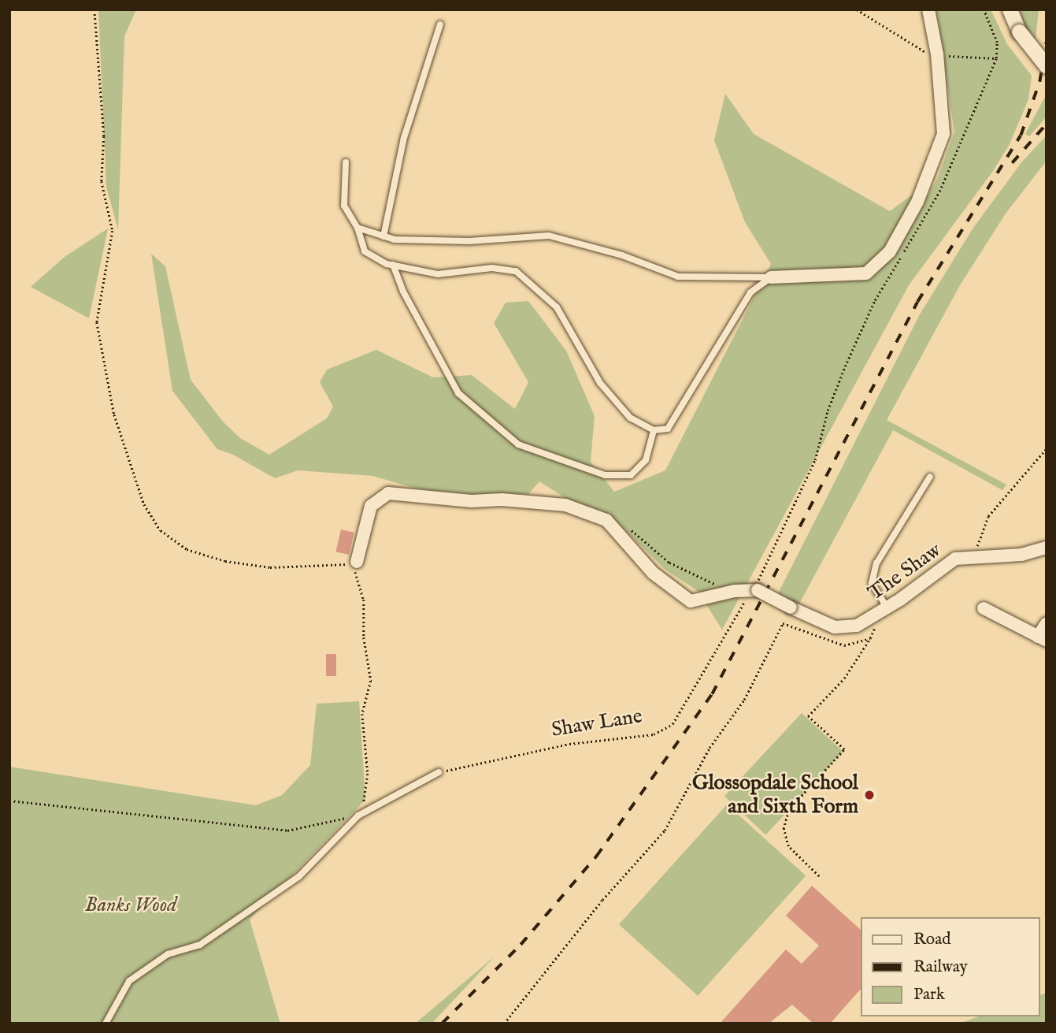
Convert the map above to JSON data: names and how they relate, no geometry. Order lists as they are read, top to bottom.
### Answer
{
  "streets": {
    "street": ["The Shaw"],
    "path": ["Shaw Lane"]
  },
  "crossings": [
    ["The Shaw", "Shaw Lane"]
  ],
  "parks": ["Banks Wood"],
  "places": ["Glossopdale School and Sixth Form"],
  "legend": ["Road", "Railway", "Park"]
}
